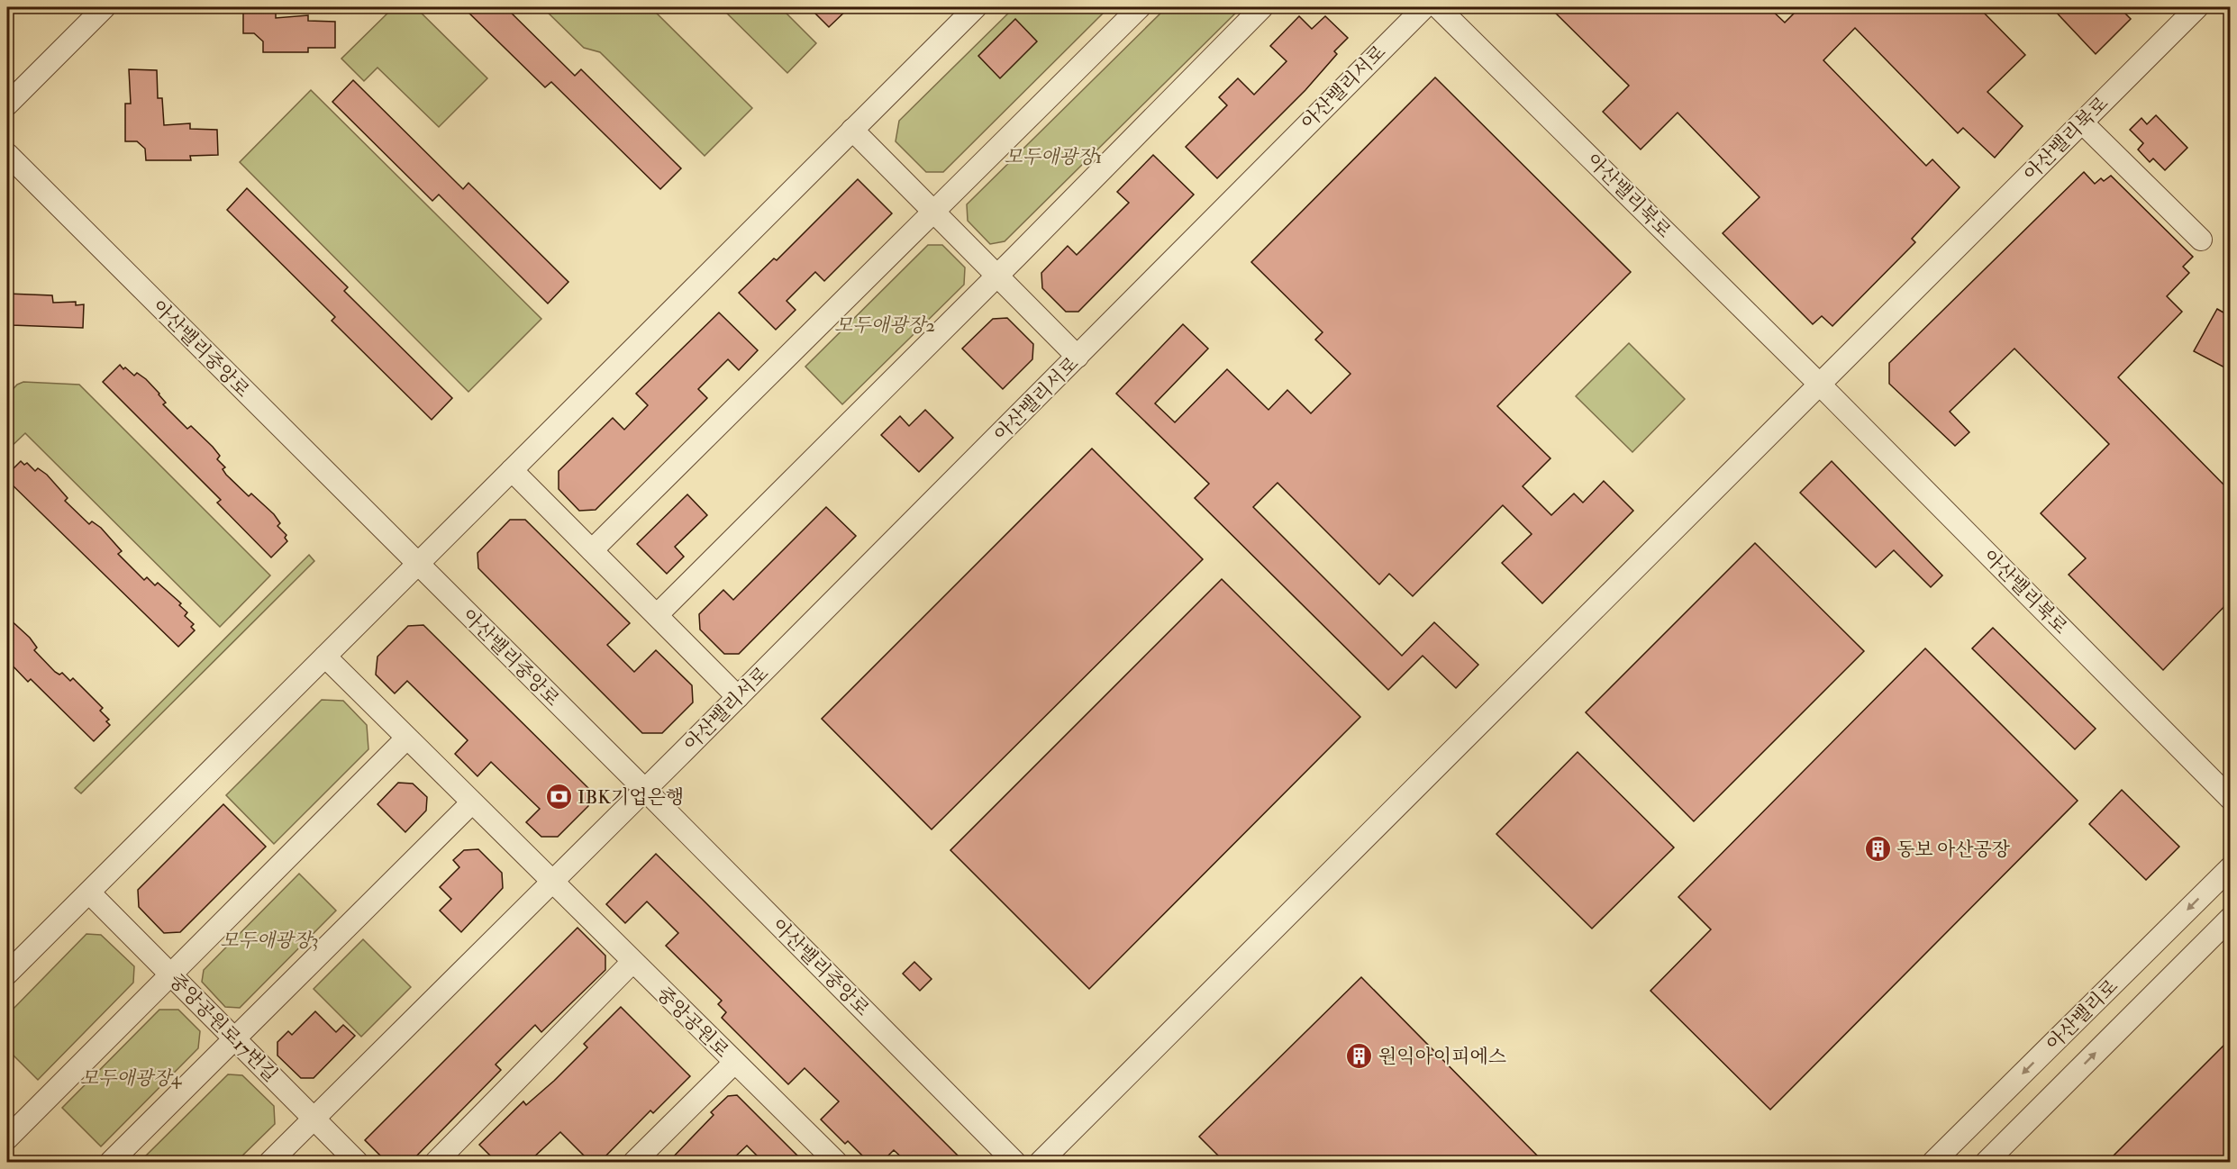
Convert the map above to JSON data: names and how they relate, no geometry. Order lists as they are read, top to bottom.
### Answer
{
  "streets": {
    "street": [
      "아산밸리서로",
      "아산밸리북로",
      "아산밸리중앙로",
      "아산밸리로",
      "중앙공원로",
      "중앙공원로17번길"
    ]
  },
  "crossings": [
    ["아산밸리서로", "아산밸리중앙로"]
  ],
  "parks": [
    "모두애광장1",
    "모두애광장2",
    "모두애광장3",
    "모두애광장4"
  ],
  "places": {
    "bank": ["IBK기업은행"],
    "building": ["동보 아산공장", "원익아이피에스"]
  }
}
